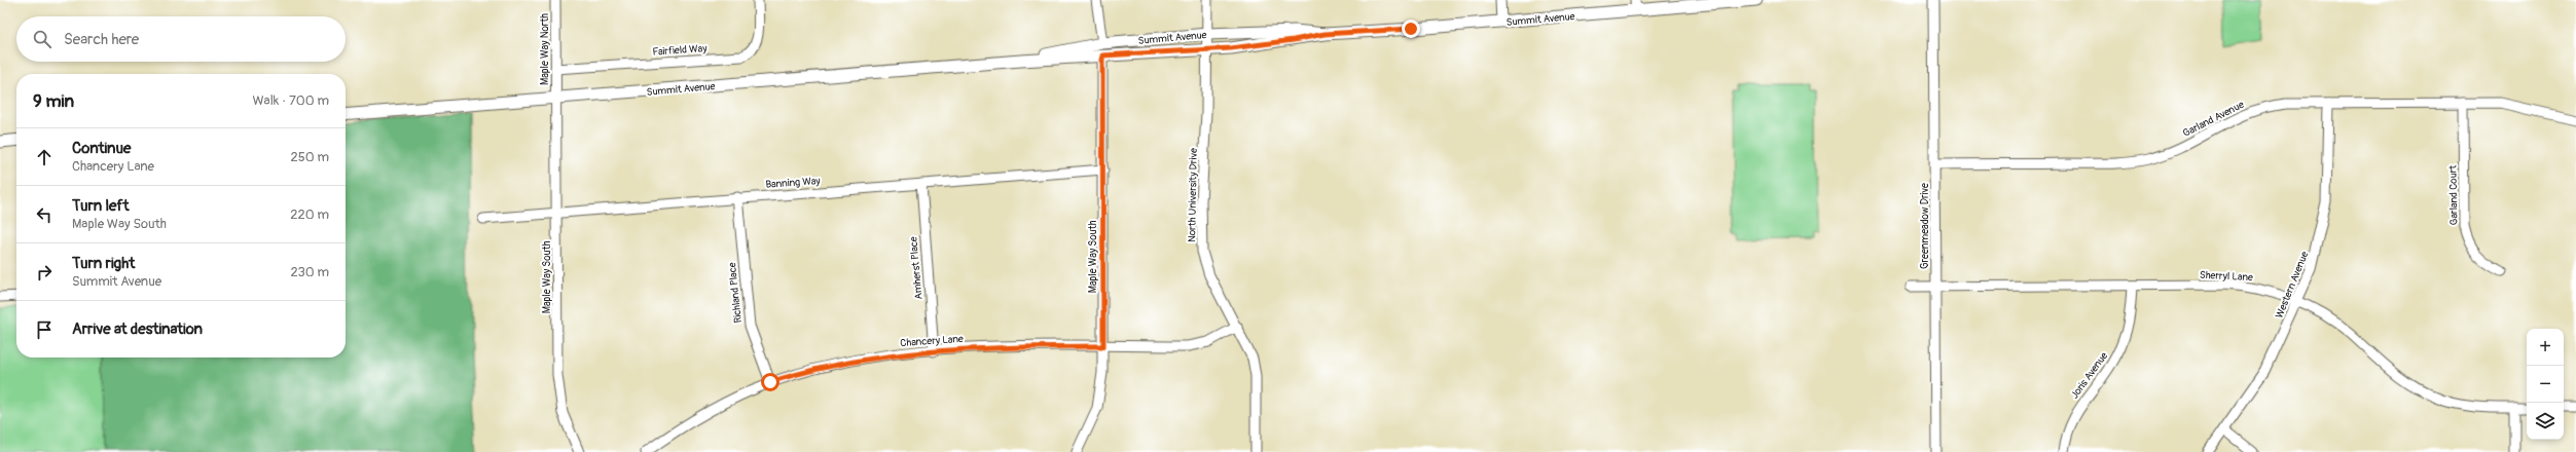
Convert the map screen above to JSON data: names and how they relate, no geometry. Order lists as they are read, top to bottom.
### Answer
{
  "streets": {
    "main road": ["Summit Avenue"],
    "street": [
      "Maple Way North",
      "Fairfield Way",
      "Garland Avenue",
      "Banning Way",
      "North University Drive",
      "Garland Court",
      "Greenmeadow Drive",
      "Maple Way South",
      "Amherst Place",
      "Sherryl Lane",
      "Western Avenue",
      "Richland Place",
      "Chancery Lane",
      "Joris Avenue"
    ]
  },
  "crossings": [
    ["Summit Avenue", "Maple Way North"],
    ["Summit Avenue", "North University Drive"],
    ["Summit Avenue", "Maple Way South"],
    ["Maple Way North", "Fairfield Way"],
    ["Maple Way North", "Maple Way South"],
    ["Garland Avenue", "Garland Court"],
    ["Garland Avenue", "Greenmeadow Drive"],
    ["Garland Avenue", "Western Avenue"],
    ["Banning Way", "Maple Way South"],
    ["Banning Way", "Amherst Place"],
    ["Banning Way", "Richland Place"],
    ["North University Drive", "Chancery Lane"],
    ["Greenmeadow Drive", "Sherryl Lane"],
    ["Maple Way South", "Chancery Lane"],
    ["Amherst Place", "Chancery Lane"],
    ["Sherryl Lane", "Western Avenue"],
    ["Sherryl Lane", "Joris Avenue"],
    ["Richland Place", "Chancery Lane"]
  ],
  "page": {
    "search": "Search here",
    "heading": ["9 min", "Walk · 700 m"],
    "list": [
      ["Continue", "Chancery Lane", "250 m"],
      ["Turn left", "Maple Way South", "220 m"],
      ["Turn right", "Summit Avenue", "230 m"],
      "Arrive at destination"
    ],
    "map_buttons": ["+", "−"]
  }
}
